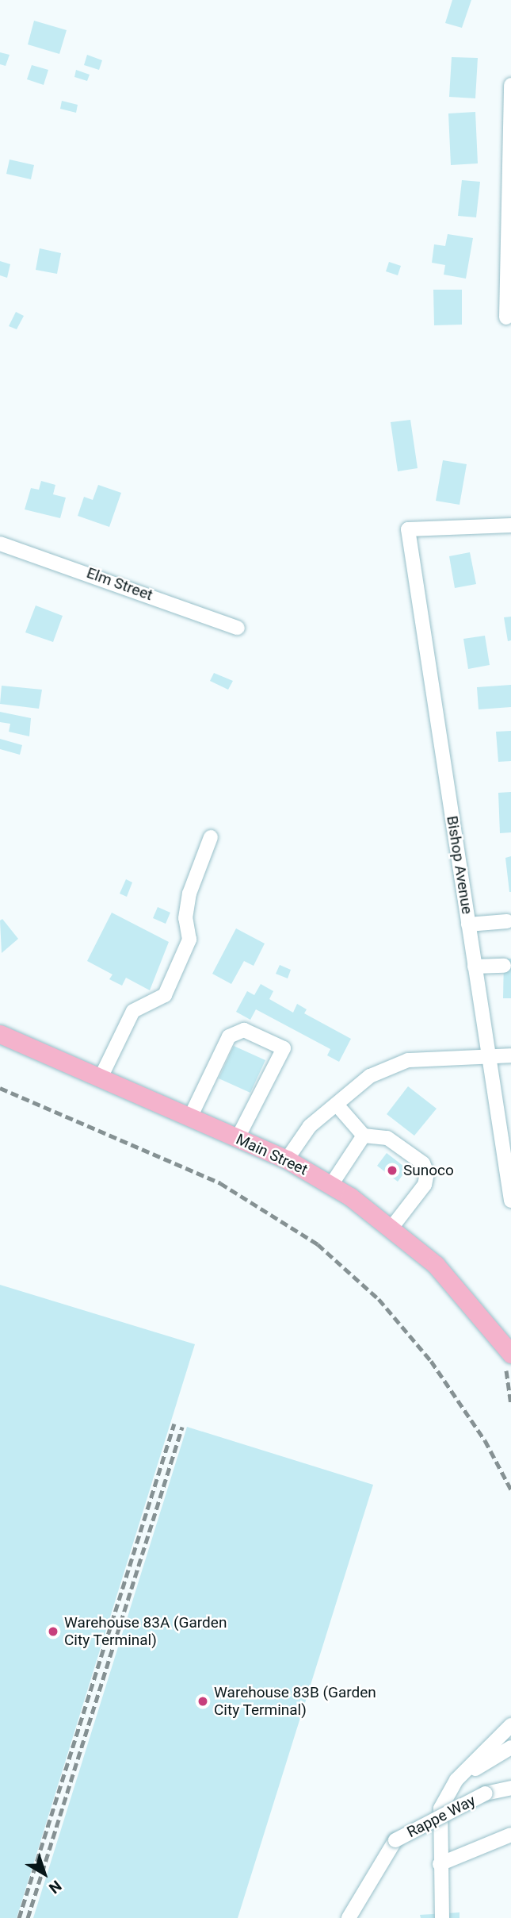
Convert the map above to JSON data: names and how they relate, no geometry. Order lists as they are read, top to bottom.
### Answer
{
  "streets": {
    "main road": ["Main Street"],
    "street": ["Elm Street", "Bishop Avenue", "Rappe Way"]
  },
  "places": ["Sunoco", "Warehouse 83A (Garden City Terminal)", "Warehouse 83B (Garden City Terminal)"],
  "north": "bottom right"
}
